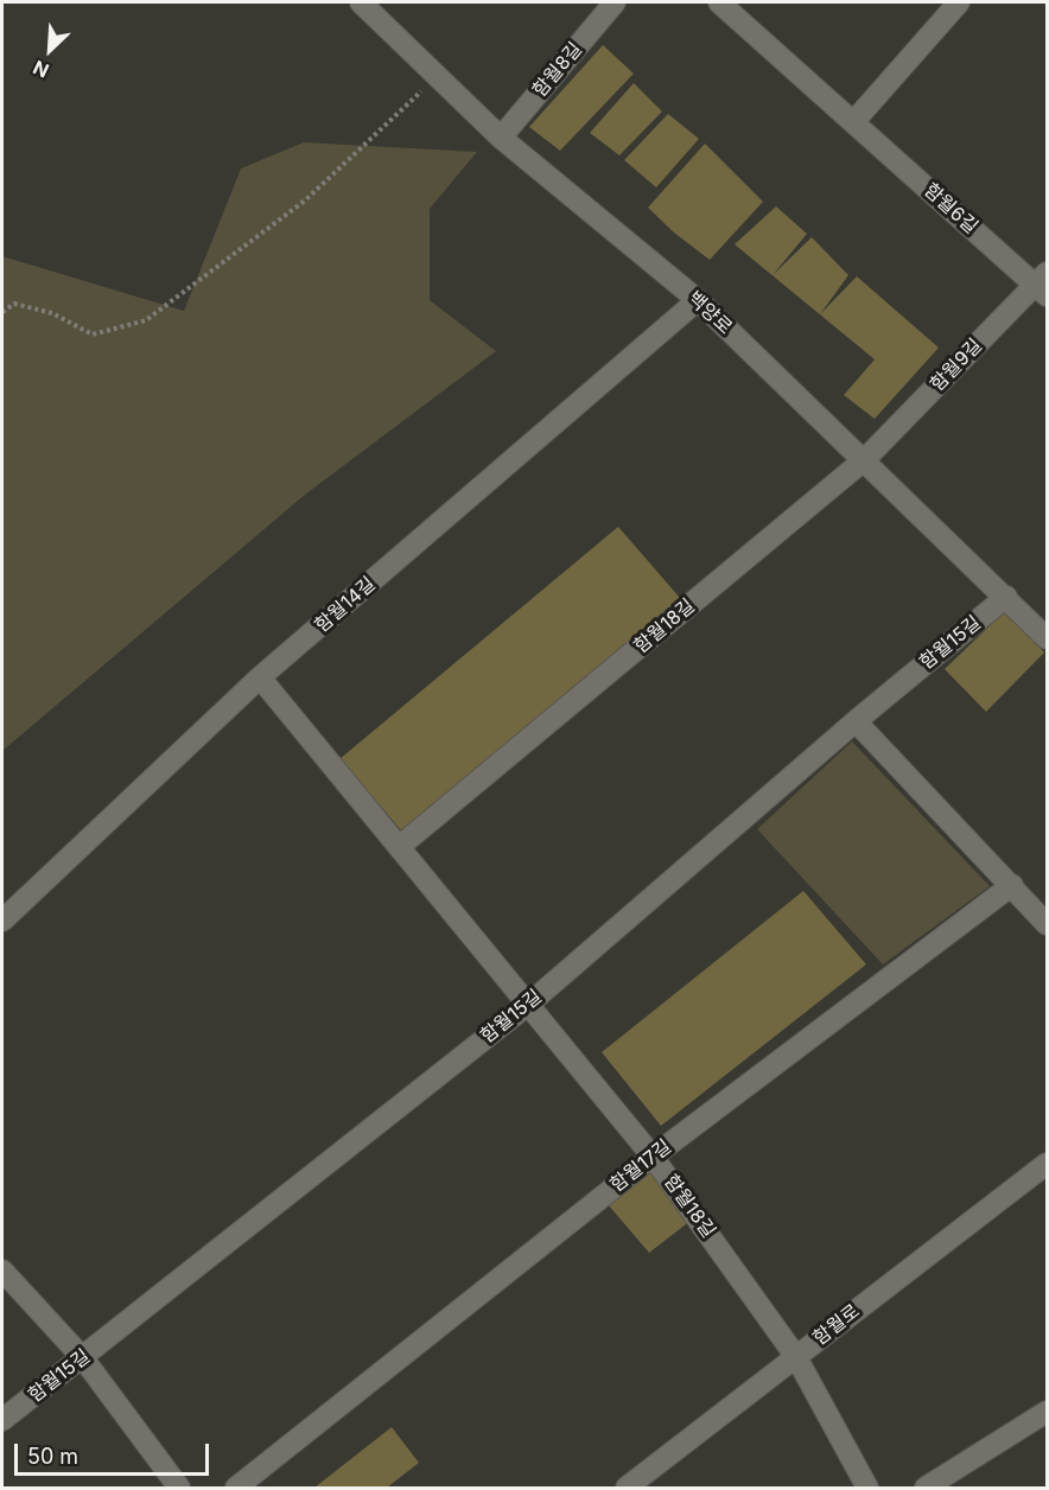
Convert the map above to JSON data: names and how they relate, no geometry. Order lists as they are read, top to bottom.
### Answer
{
  "streets": {
    "street": [
      "함월8길",
      "함월6길",
      "백양로",
      "함월9길",
      "함월14길",
      "함월18길",
      "함월15길",
      "함월17길",
      "함월로"
    ]
  },
  "crossings": [
    ["함월8길", "백양로"],
    ["함월6길", "함월9길"],
    ["백양로", "함월9길"],
    ["백양로", "함월14길"],
    ["백양로", "함월18길"],
    ["백양로", "함월15길"],
    ["함월9길", "함월18길"],
    ["함월14길", "함월18길"],
    ["함월18길", "함월15길"],
    ["함월18길", "함월17길"],
    ["함월18길", "함월로"]
  ],
  "scale_bar": "50 m",
  "north": "bottom left"
}
